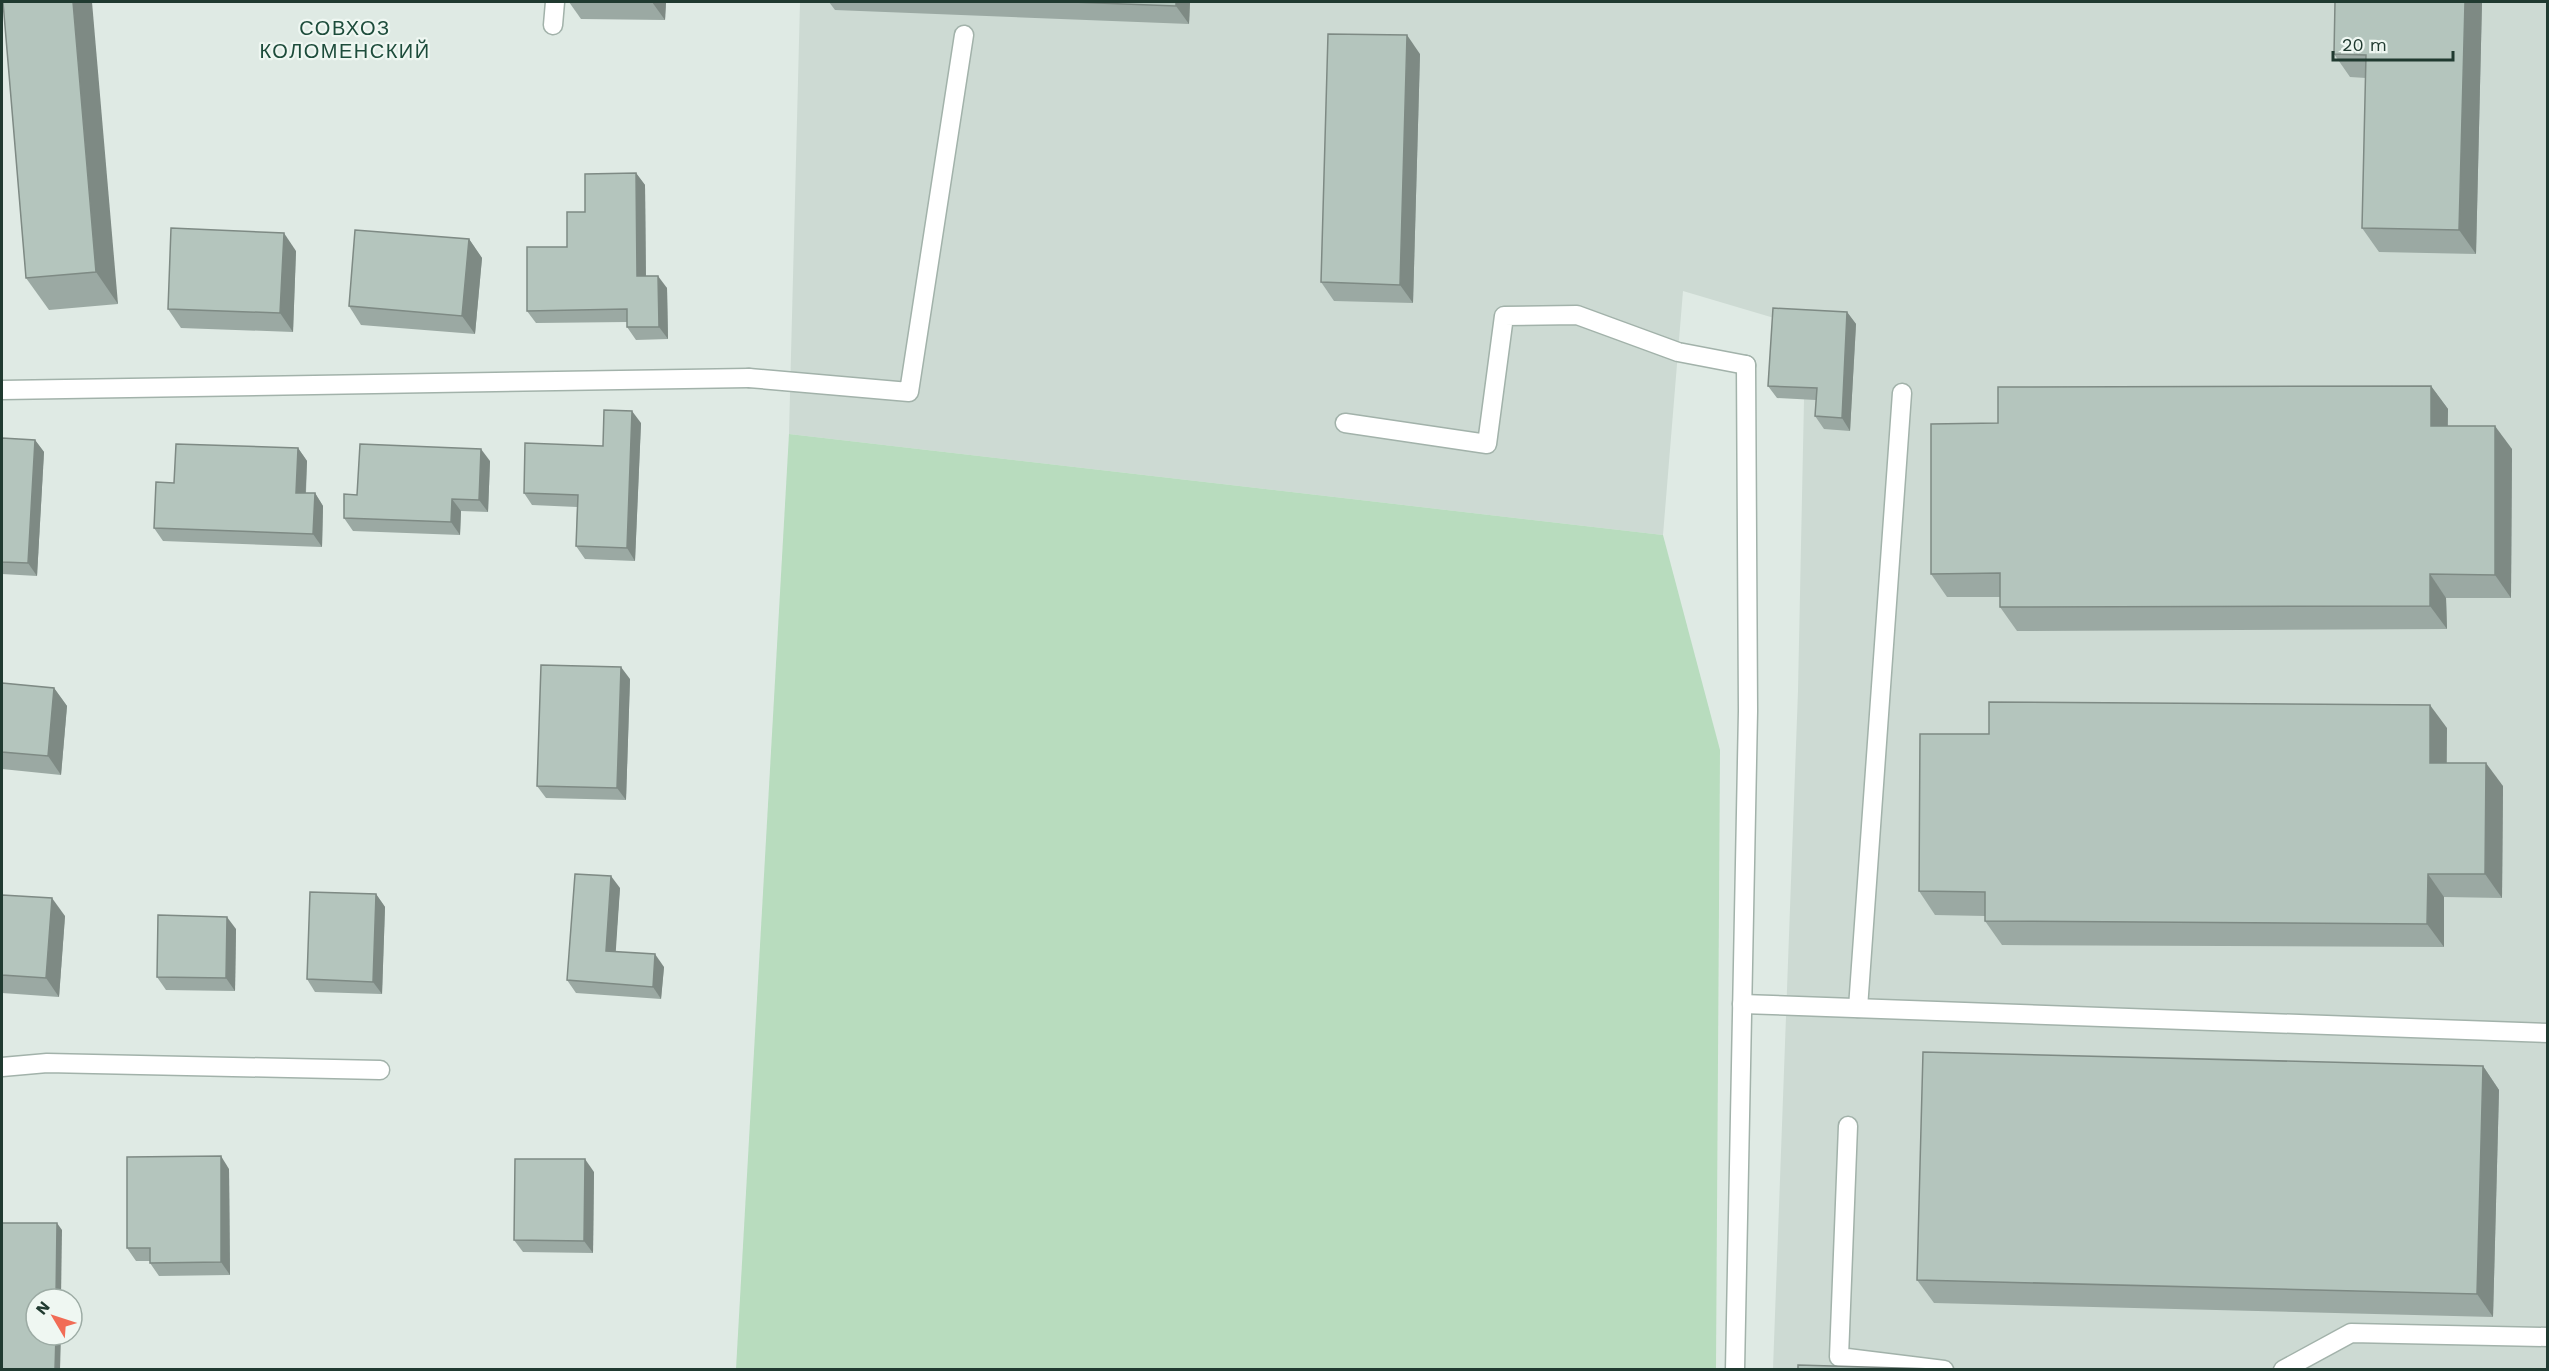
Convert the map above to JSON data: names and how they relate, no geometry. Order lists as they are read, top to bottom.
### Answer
{
  "districts": ["СОВХОЗ КОЛОМЕНСКИЙ"],
  "scale_bar": "20 m",
  "north": "top left"
}
